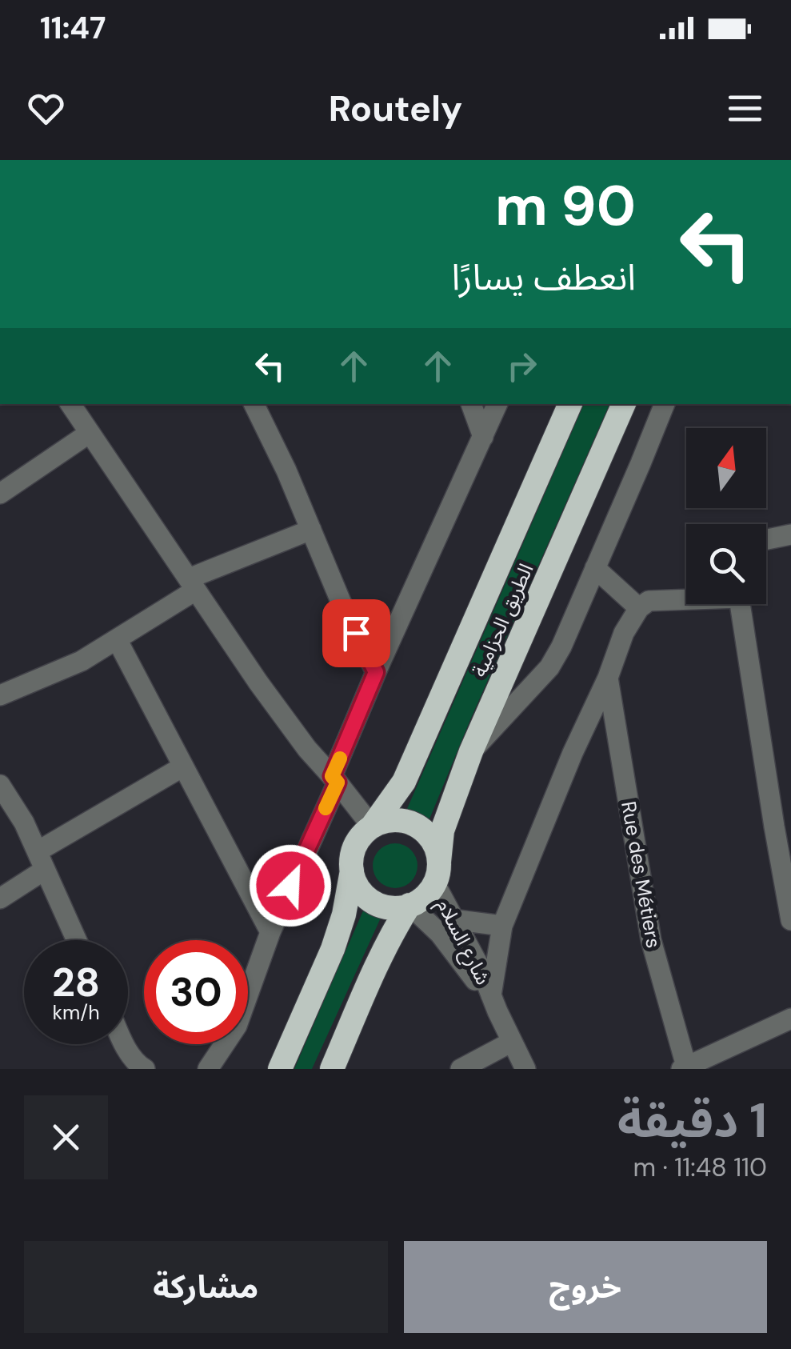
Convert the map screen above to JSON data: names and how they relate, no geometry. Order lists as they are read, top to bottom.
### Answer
{
  "streets": {
    "highway": ["الطريق الحزامية"],
    "street": ["Rue des Métiers", "شارع السلام"]
  },
  "crossings": [
    ["الطريق الحزامية", "شارع السلام"]
  ],
  "north": "top",
  "page": {
    "status": "11:47",
    "header": "Routely",
    "turn": ["90 m", "انعطف يسارًا"],
    "speed": "28 km/h",
    "limit": "30",
    "heading": ["1 دقيقة", "110 m · 11:48"],
    "buttons": ["خروج", "مشاركة"]
  }
}
